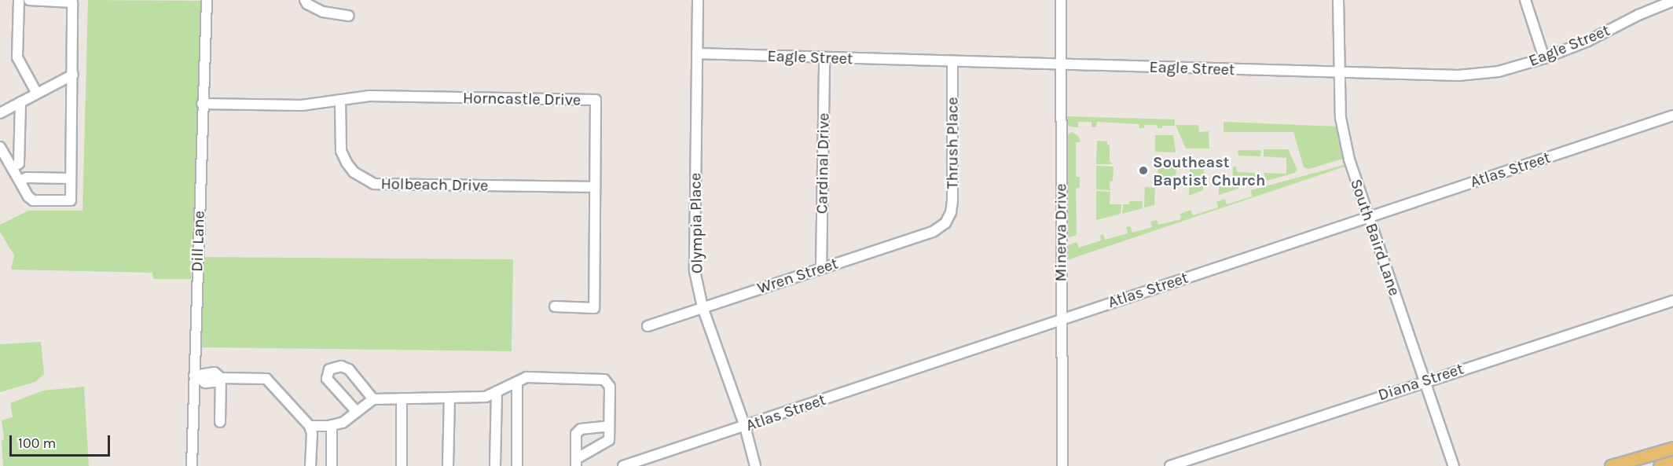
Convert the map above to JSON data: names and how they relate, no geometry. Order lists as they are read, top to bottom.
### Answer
{
  "streets": {
    "street": [
      "Eagle Street",
      "Horncastle Drive",
      "Thrush Place",
      "Cardinal Drive",
      "Atlas Street",
      "Holbeach Drive",
      "Olympia Place",
      "Minerva Drive",
      "South Baird Lane",
      "Dill Lane",
      "Wren Street",
      "Diana Street"
    ]
  },
  "crossings": [
    ["Eagle Street", "Thrush Place"],
    ["Eagle Street", "Cardinal Drive"],
    ["Eagle Street", "Olympia Place"],
    ["Eagle Street", "Minerva Drive"],
    ["Eagle Street", "South Baird Lane"],
    ["Horncastle Drive", "Holbeach Drive"],
    ["Horncastle Drive", "Dill Lane"],
    ["Thrush Place", "Wren Street"],
    ["Cardinal Drive", "Wren Street"],
    ["Atlas Street", "Olympia Place"],
    ["Atlas Street", "Minerva Drive"],
    ["Atlas Street", "South Baird Lane"],
    ["Olympia Place", "Wren Street"],
    ["South Baird Lane", "Diana Street"]
  ],
  "places": ["Southeast Baptist Church"],
  "scale_bar": "100 m"
}
